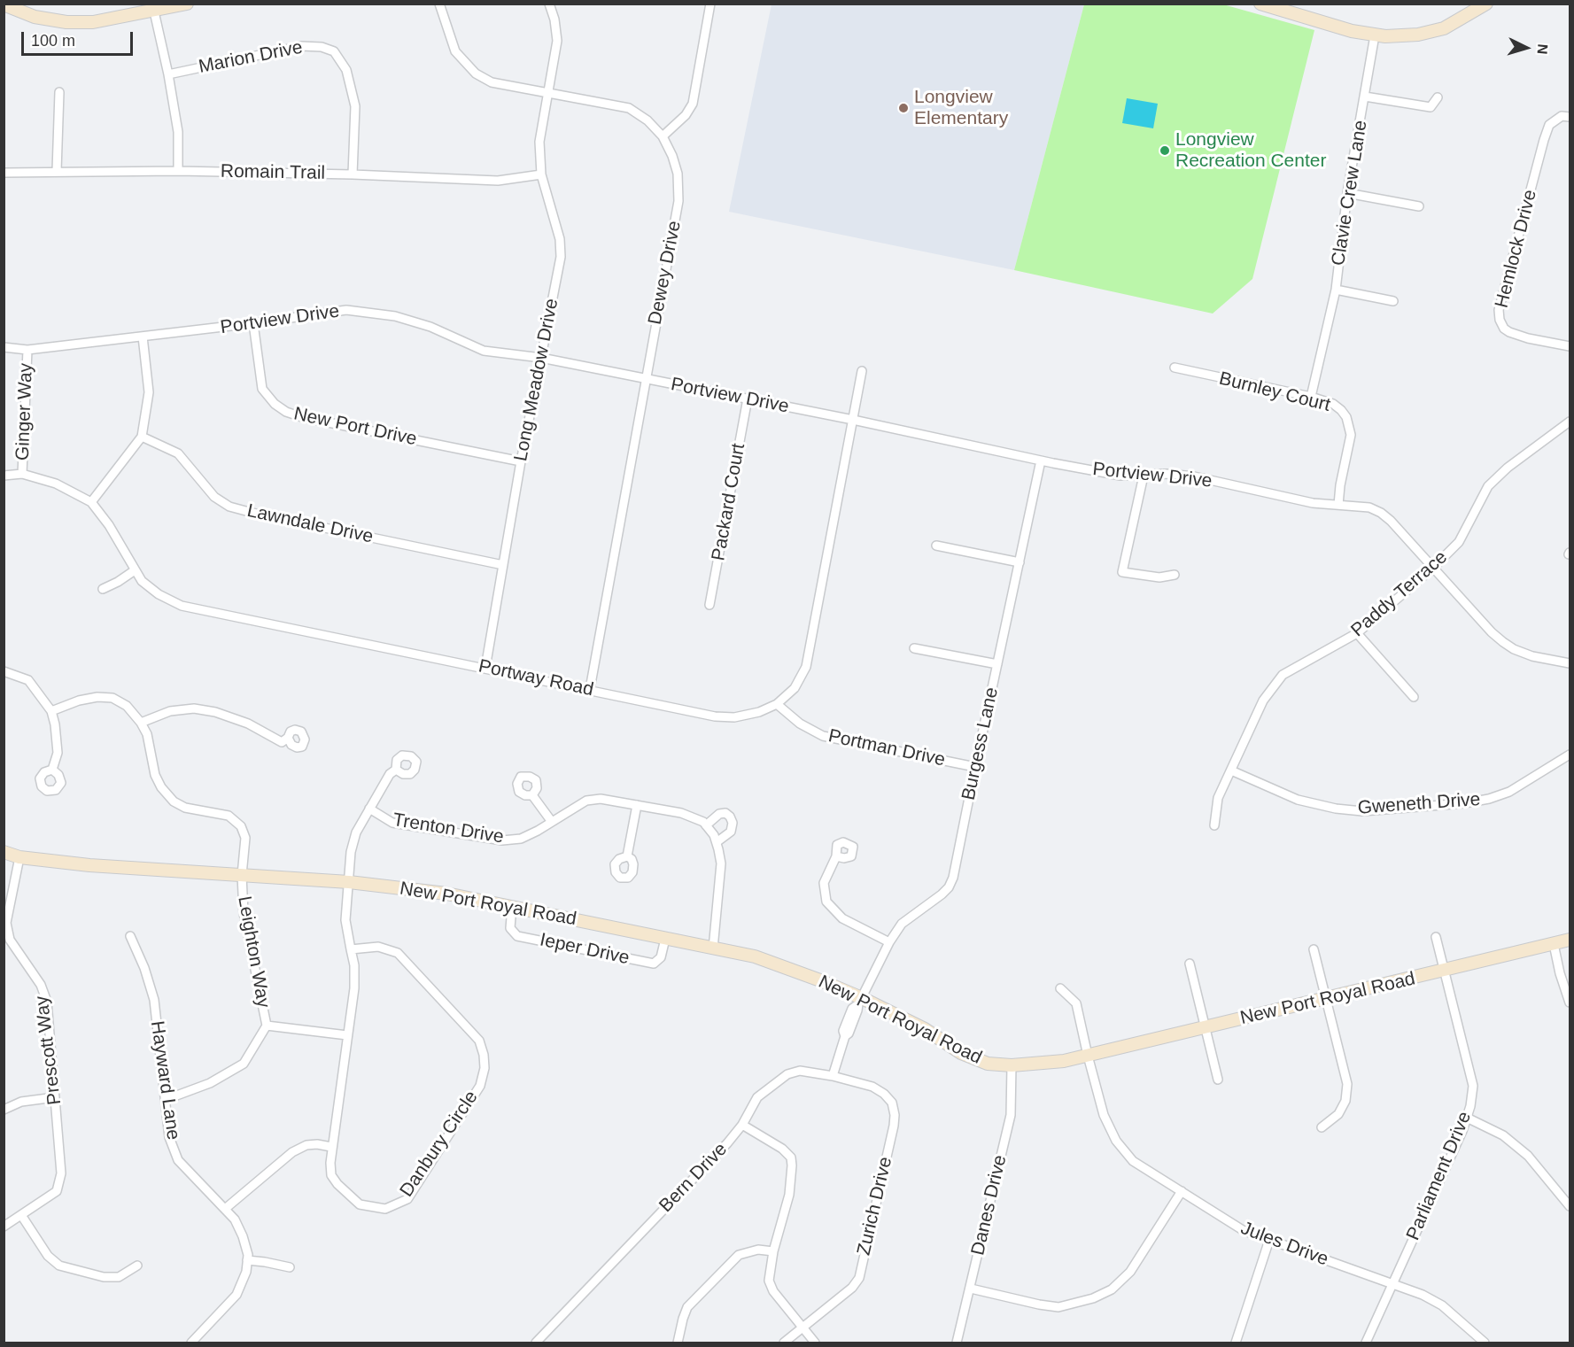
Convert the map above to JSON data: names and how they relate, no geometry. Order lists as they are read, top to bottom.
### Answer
{
  "streets": {
    "street": [
      "Marion Drive",
      "Romain Trail",
      "Clavie Crew Lane",
      "Hemlock Drive",
      "Dewey Drive",
      "Portview Drive",
      "Long Meadow Drive",
      "Burnley Court",
      "Ginger Way",
      "New Port Drive",
      "Packard Court",
      "Lawndale Drive",
      "Paddy Terrace",
      "Portway Road",
      "Burgess Lane",
      "Portman Drive",
      "Gweneth Drive",
      "Trenton Drive",
      "New Port Royal Road",
      "Ieper Drive",
      "Leighton Way",
      "Prescott Way",
      "Hayward Lane",
      "Danbury Circle",
      "Parliament Drive",
      "Bern Drive",
      "Danes Drive",
      "Zurich Drive",
      "Jules Drive"
    ]
  },
  "crossings": [
    ["Marion Drive", "Romain Trail"],
    ["Romain Trail", "Long Meadow Drive"],
    ["Clavie Crew Lane", "Burnley Court"],
    ["Dewey Drive", "Portview Drive"],
    ["Dewey Drive", "Long Meadow Drive"],
    ["Dewey Drive", "Portway Road"],
    ["Portview Drive", "Long Meadow Drive"],
    ["Portview Drive", "Burnley Court"],
    ["Portview Drive", "Ginger Way"],
    ["Portview Drive", "New Port Drive"],
    ["Portview Drive", "Packard Court"],
    ["Portview Drive", "Paddy Terrace"],
    ["Portview Drive", "Portway Road"],
    ["Portview Drive", "Burgess Lane"],
    ["Long Meadow Drive", "New Port Drive"],
    ["Long Meadow Drive", "Lawndale Drive"],
    ["Long Meadow Drive", "Portway Road"],
    ["Ginger Way", "Portway Road"],
    ["Paddy Terrace", "Gweneth Drive"],
    ["Portway Road", "Portman Drive"],
    ["Burgess Lane", "Portman Drive"],
    ["Burgess Lane", "New Port Royal Road"],
    ["Trenton Drive", "Danbury Circle"],
    ["New Port Royal Road", "Ieper Drive"],
    ["New Port Royal Road", "Leighton Way"],
    ["New Port Royal Road", "Prescott Way"],
    ["New Port Royal Road", "Danbury Circle"],
    ["New Port Royal Road", "Parliament Drive"],
    ["New Port Royal Road", "Danes Drive"],
    ["New Port Royal Road", "Jules Drive"],
    ["Leighton Way", "Hayward Lane"],
    ["Parliament Drive", "Jules Drive"],
    ["Bern Drive", "Zurich Drive"]
  ],
  "places": ["Longview Elementary", "Longview Recreation Center"],
  "scale_bar": "100 m",
  "north": "right"
}
